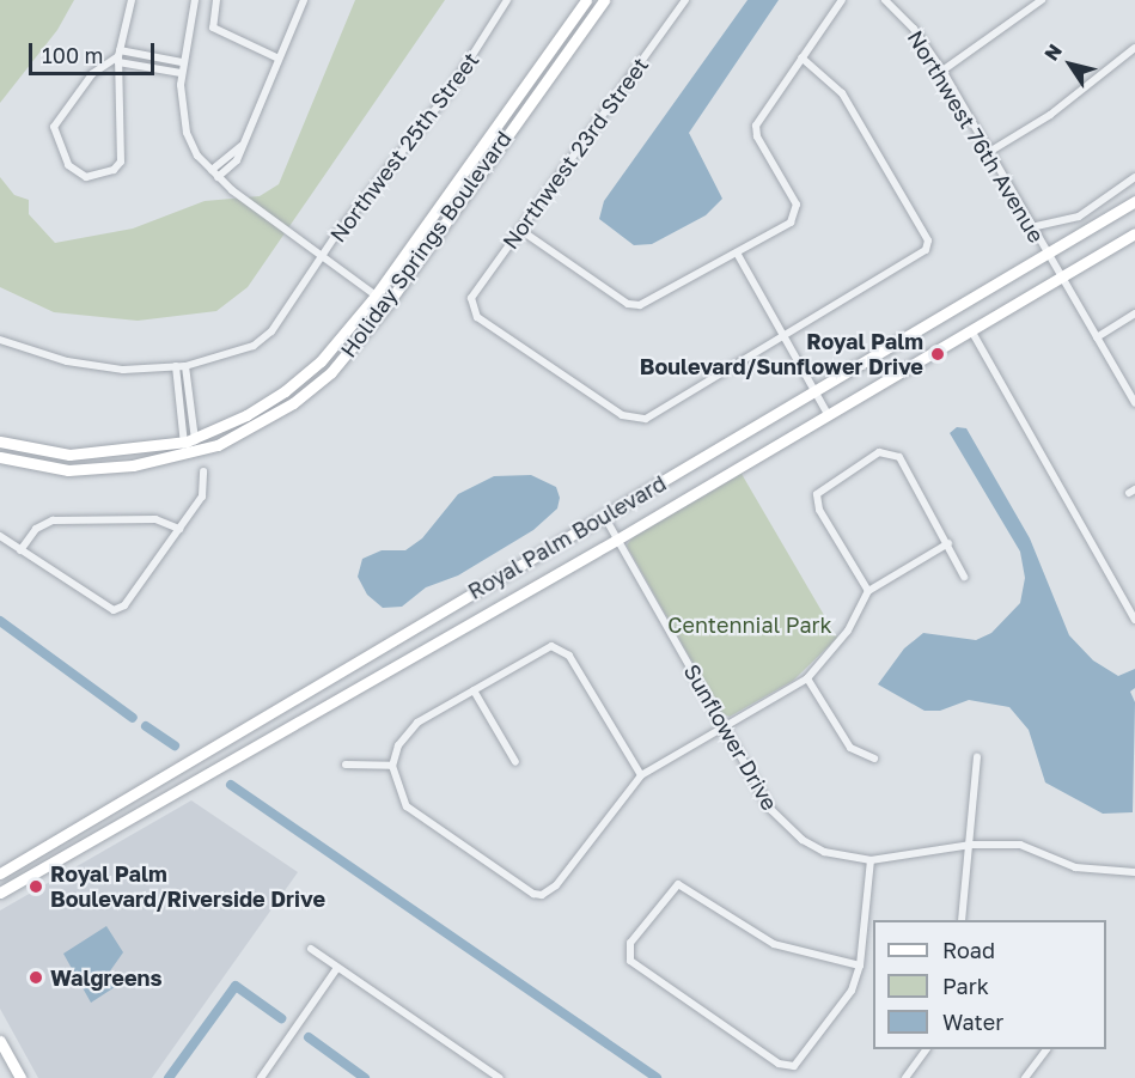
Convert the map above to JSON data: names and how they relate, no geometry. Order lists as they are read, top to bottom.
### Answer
{
  "streets": {
    "main road": ["Holiday Springs Boulevard", "Royal Palm Boulevard"],
    "street": [
      "Northwest 76th Avenue",
      "Northwest 25th Street",
      "Northwest 23rd Street",
      "Sunflower Drive"
    ]
  },
  "crossings": [
    ["Northwest 76th Avenue", "Royal Palm Boulevard"],
    ["Royal Palm Boulevard", "Sunflower Drive"]
  ],
  "parks": ["Centennial Park"],
  "places": ["Royal Palm Boulevard/Sunflower Drive", "Royal Palm Boulevard/Riverside Drive", "Walgreens"],
  "legend": ["Road", "Park", "Water"],
  "scale_bar": "100 m",
  "north": "top left"
}
